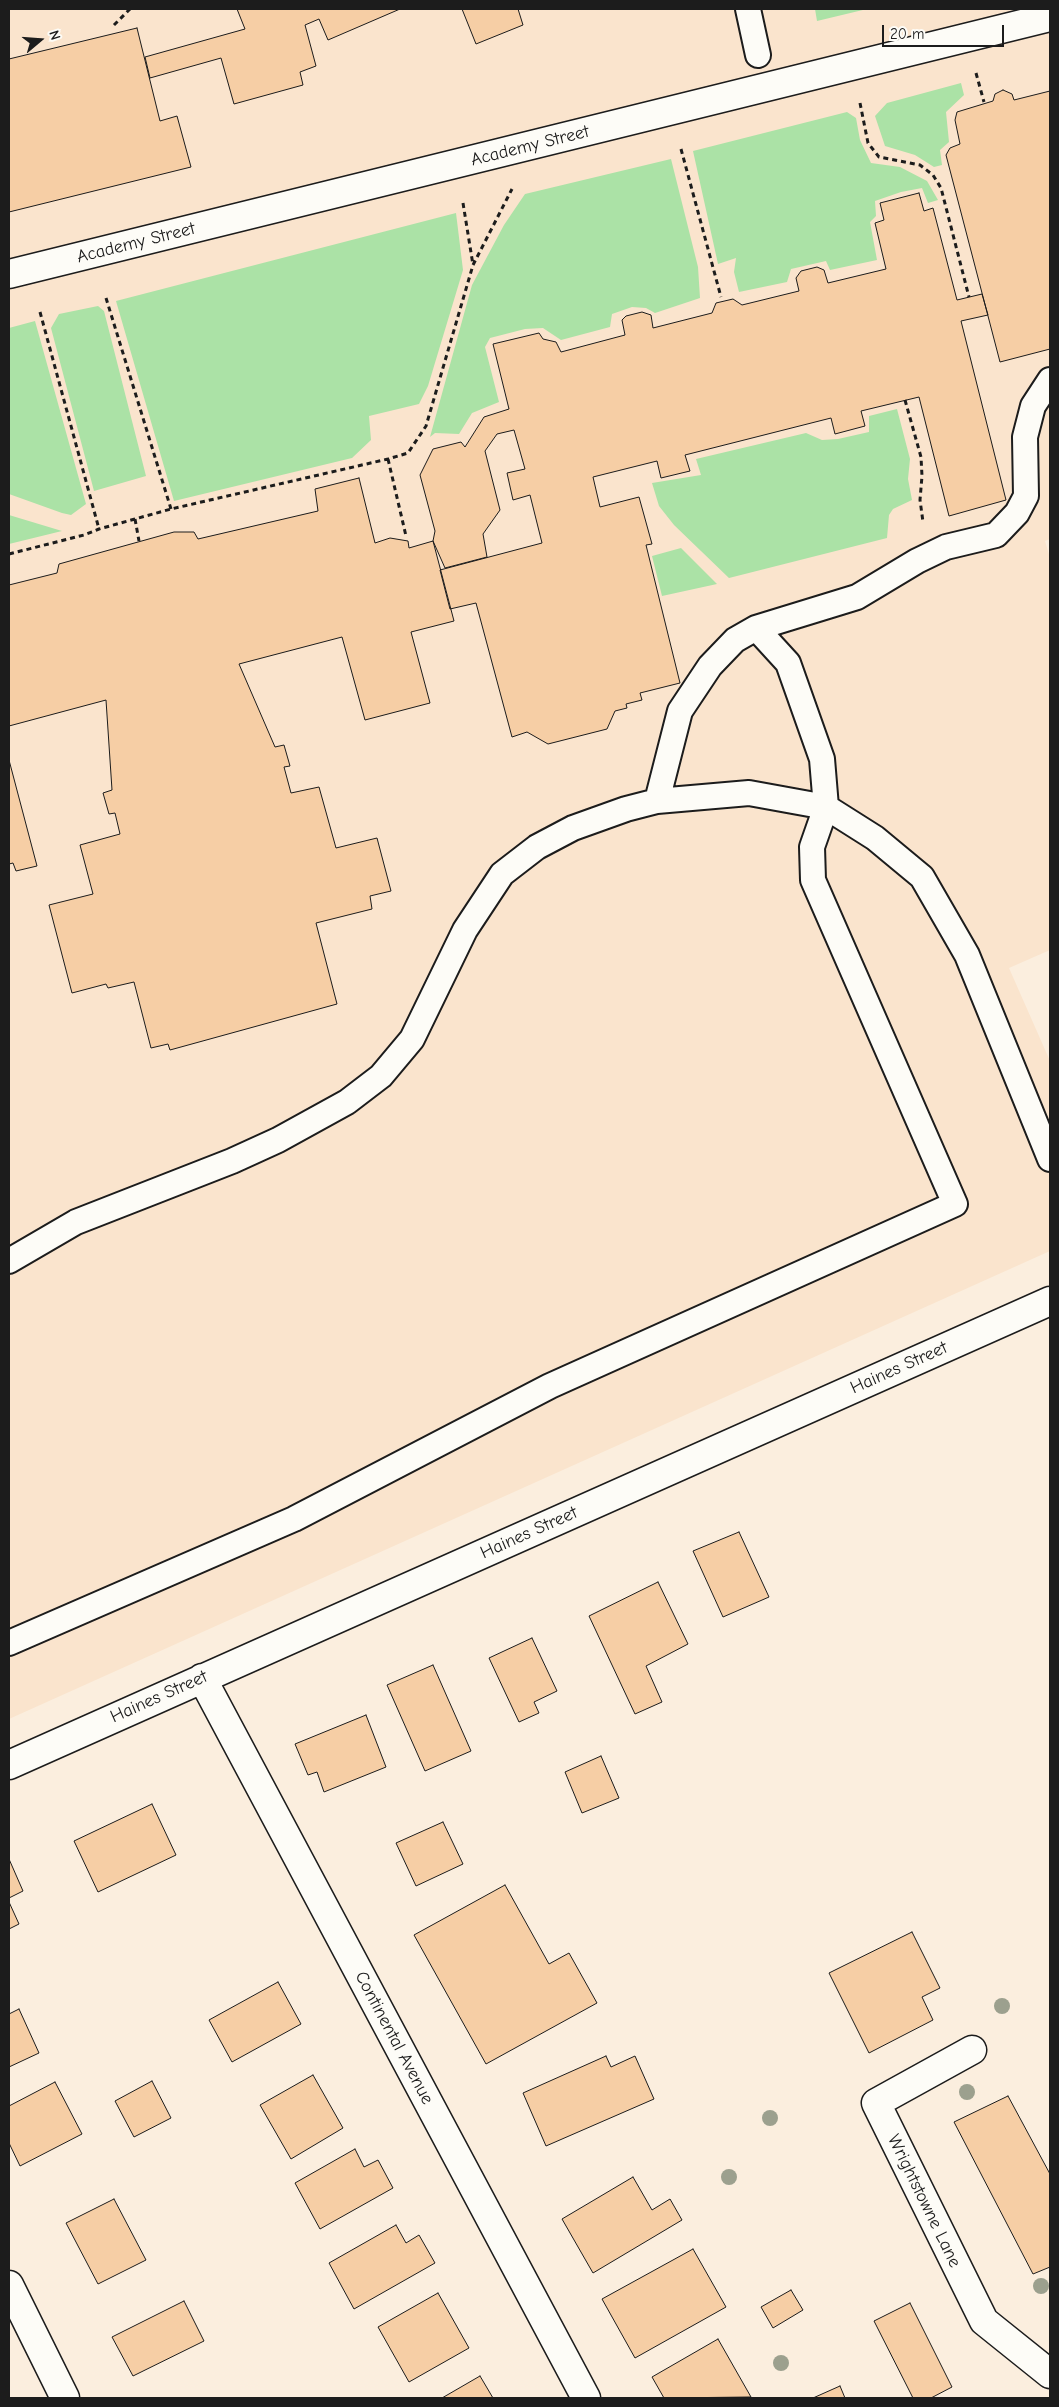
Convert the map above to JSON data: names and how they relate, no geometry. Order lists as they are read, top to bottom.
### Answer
{
  "streets": {
    "street": [
      "Academy Street",
      "Haines Street",
      "Continental Avenue",
      "Wrightstowne Lane"
    ]
  },
  "crossings": [
    ["Haines Street", "Continental Avenue"]
  ],
  "scale_bar": "20 m",
  "north": "right"
}
